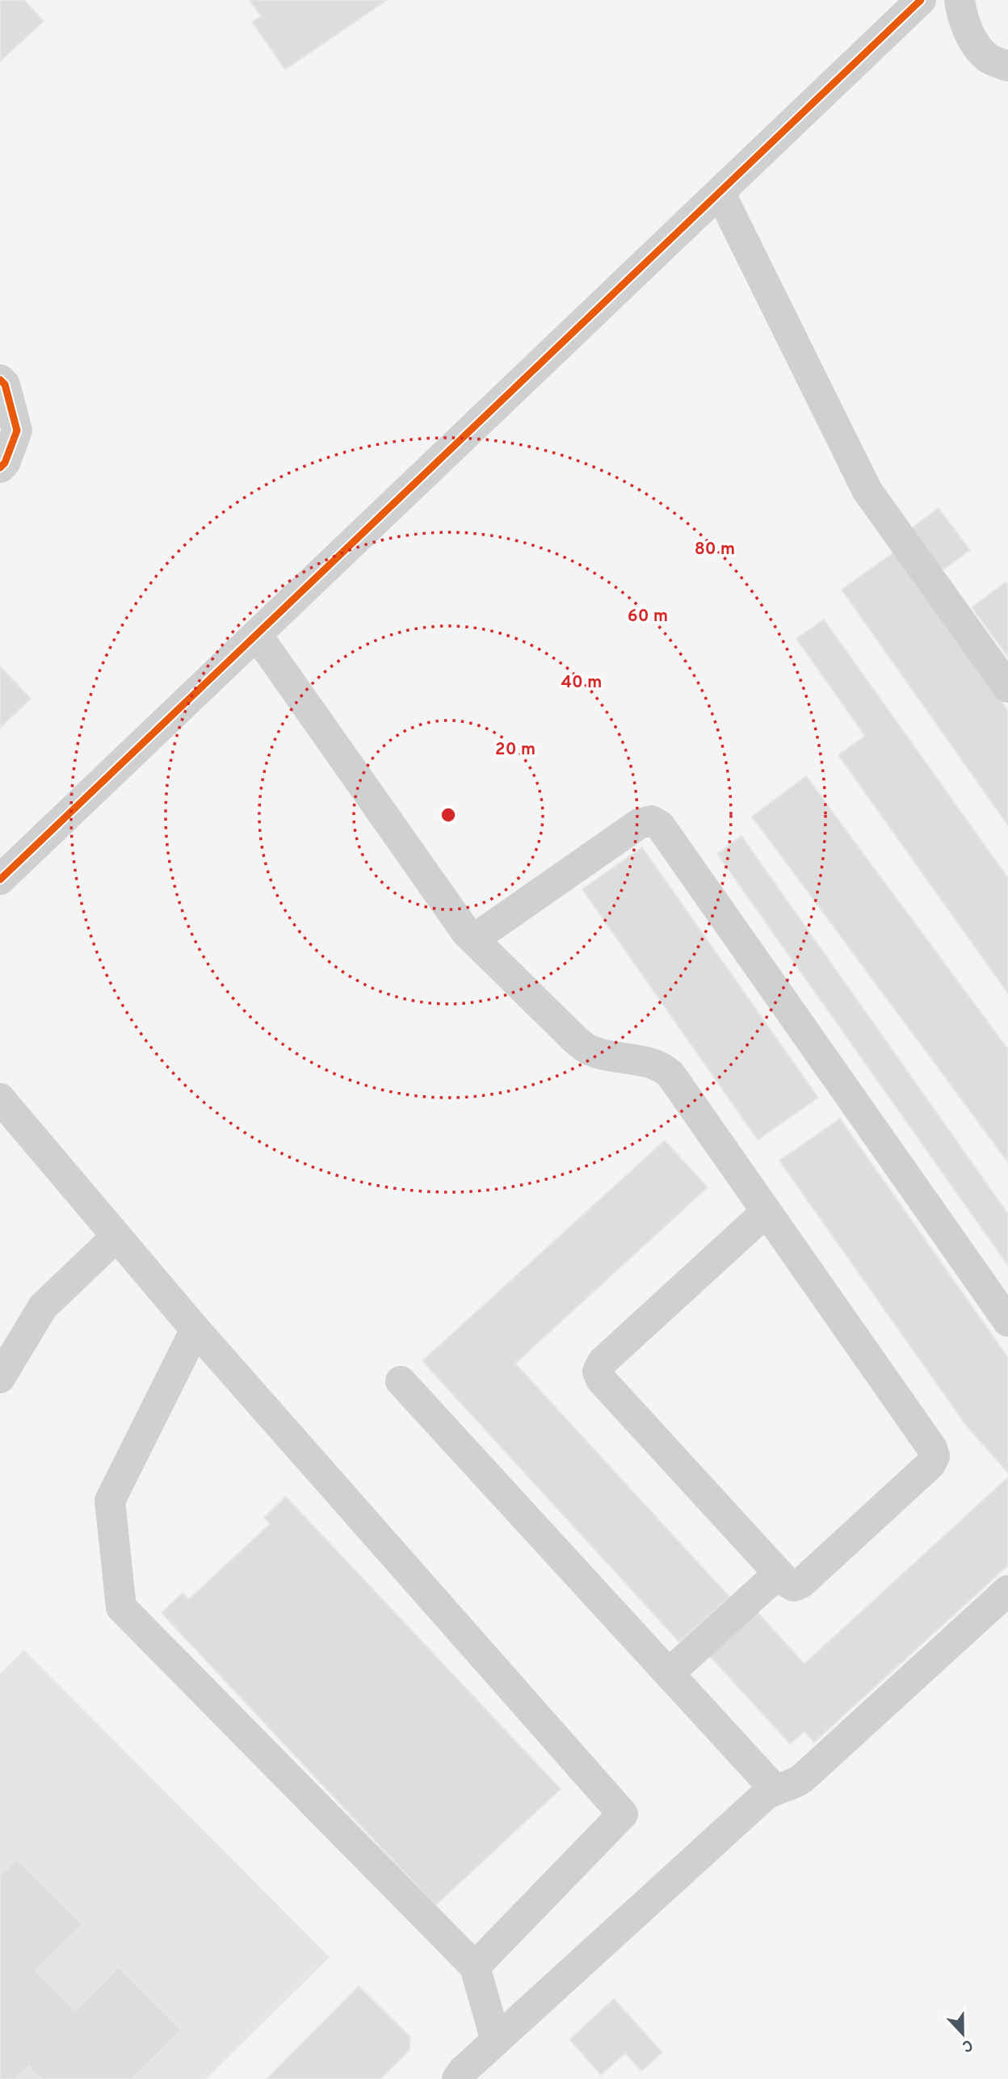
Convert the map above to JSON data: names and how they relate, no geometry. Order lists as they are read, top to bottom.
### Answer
{
  "north": "bottom",
  "rings": [
    "80 m",
    "60 m",
    "40 m",
    "20 m"
  ]
}
